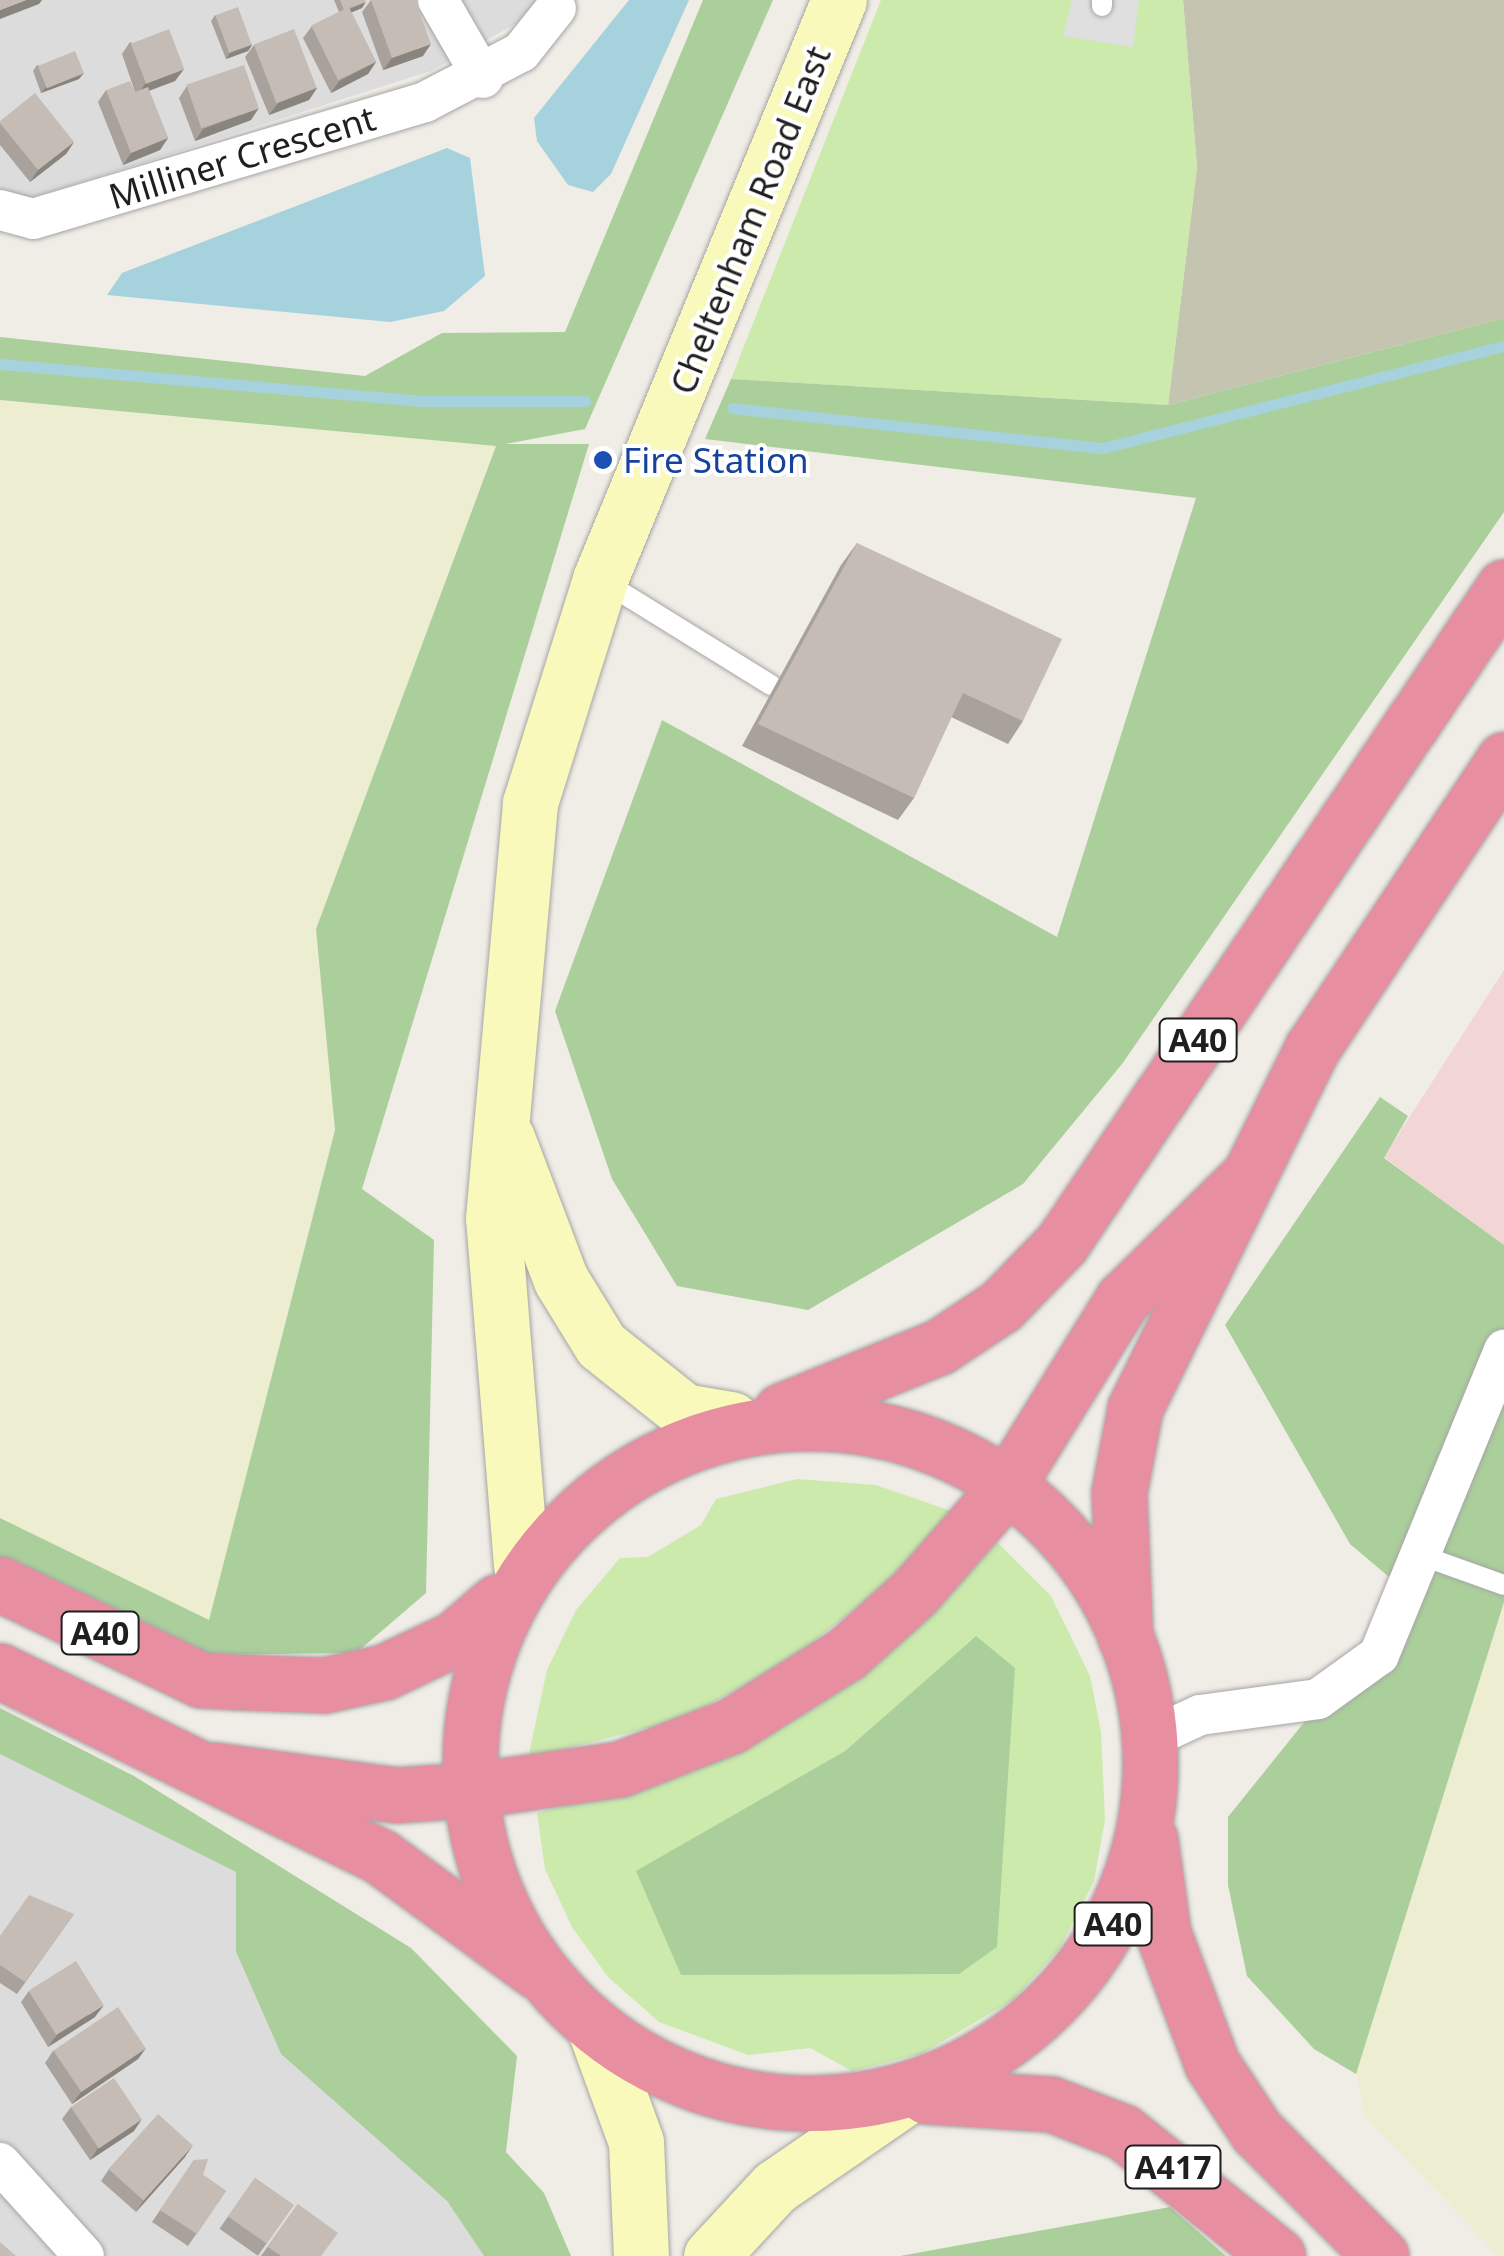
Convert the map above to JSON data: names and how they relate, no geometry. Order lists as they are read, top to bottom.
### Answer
{
  "streets": {
    "highway": ["A40", "A417"],
    "main road": ["Cheltenham Road East"],
    "street": ["Milliner Crescent"]
  },
  "crossings": [
    ["Cheltenham Road East", "A40"],
    ["A40", "A417"]
  ],
  "places": ["Fire Station"]
}
